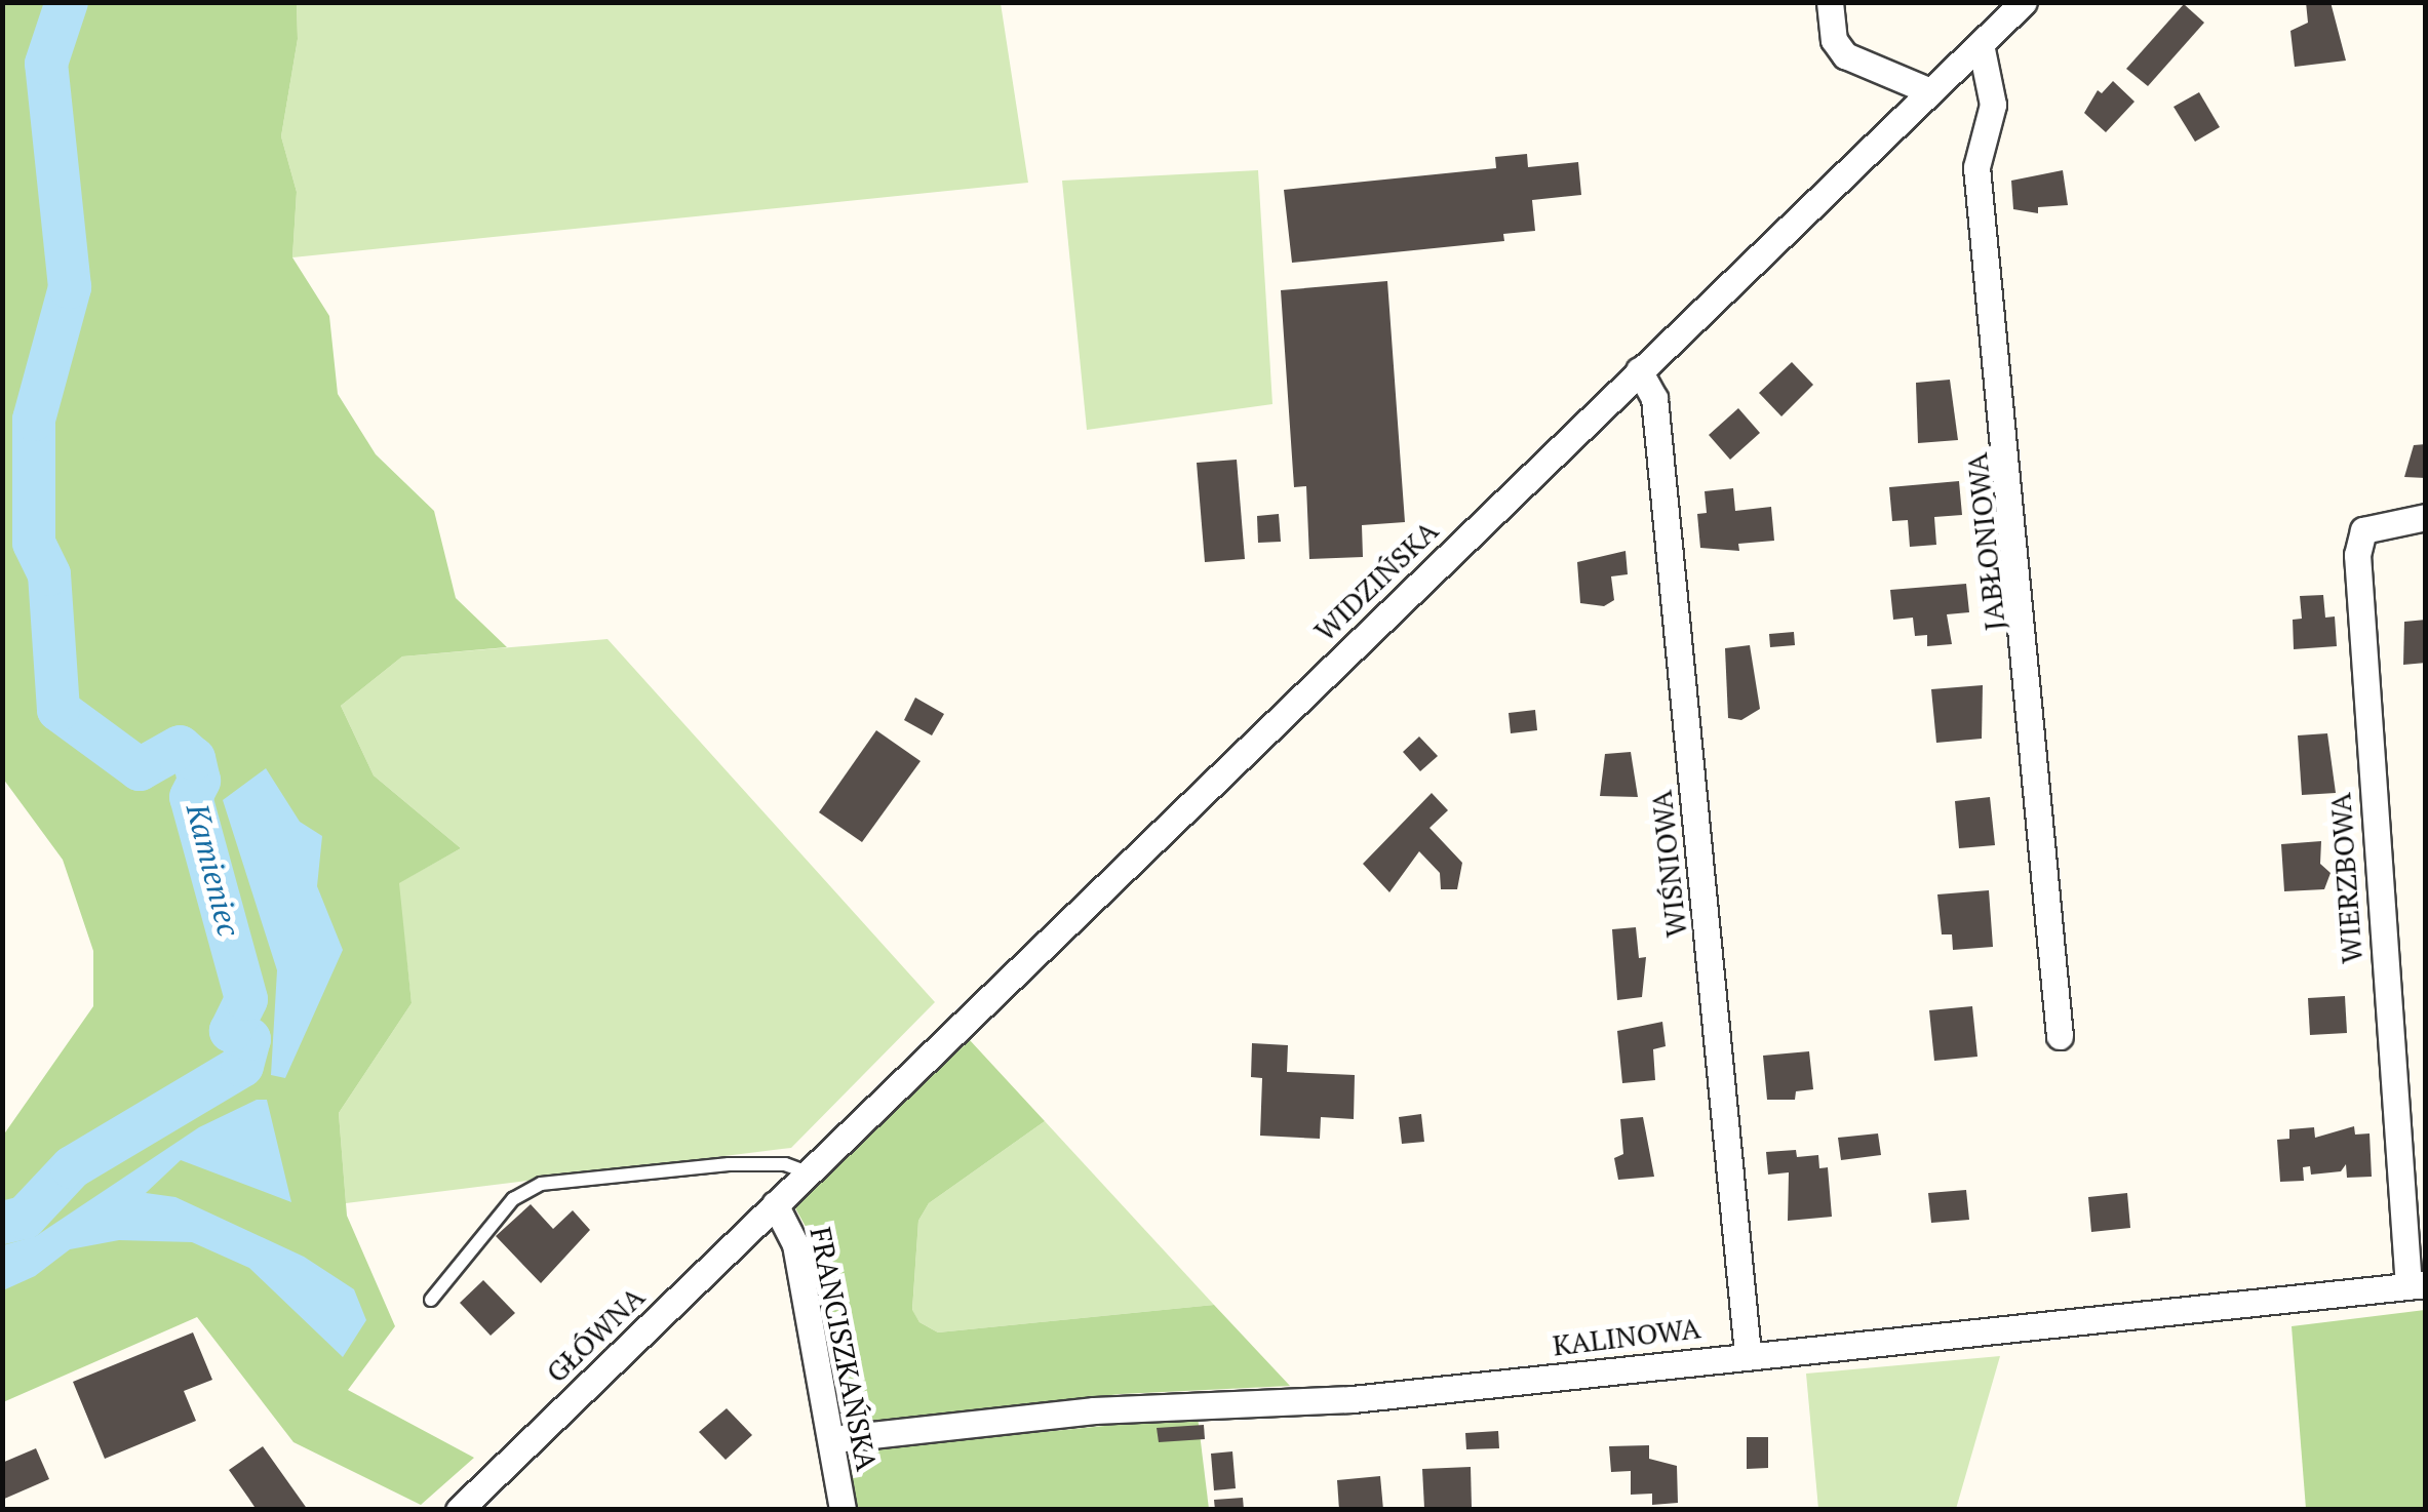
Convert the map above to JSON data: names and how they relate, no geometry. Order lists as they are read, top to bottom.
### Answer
{
  "streets": {
    "street": [
      "JABŁONIOWA",
      "WIDZIŃSKA",
      "WIŚNIOWA",
      "WIERZBOWA",
      "GŁÓWNA",
      "KALINOWA",
      "FRANCISZKAŃSKA"
    ]
  },
  "crossings": [
    ["JABŁONIOWA", "WIDZIŃSKA"],
    ["WIDZIŃSKA", "WIŚNIOWA"],
    ["WIDZIŃSKA", "GŁÓWNA"],
    ["WIDZIŃSKA", "FRANCISZKAŃSKA"],
    ["WIŚNIOWA", "KALINOWA"],
    ["WIERZBOWA", "KALINOWA"],
    ["GŁÓWNA", "FRANCISZKAŃSKA"],
    ["KALINOWA", "FRANCISZKAŃSKA"]
  ],
  "water": ["Kamieniec"]
}
